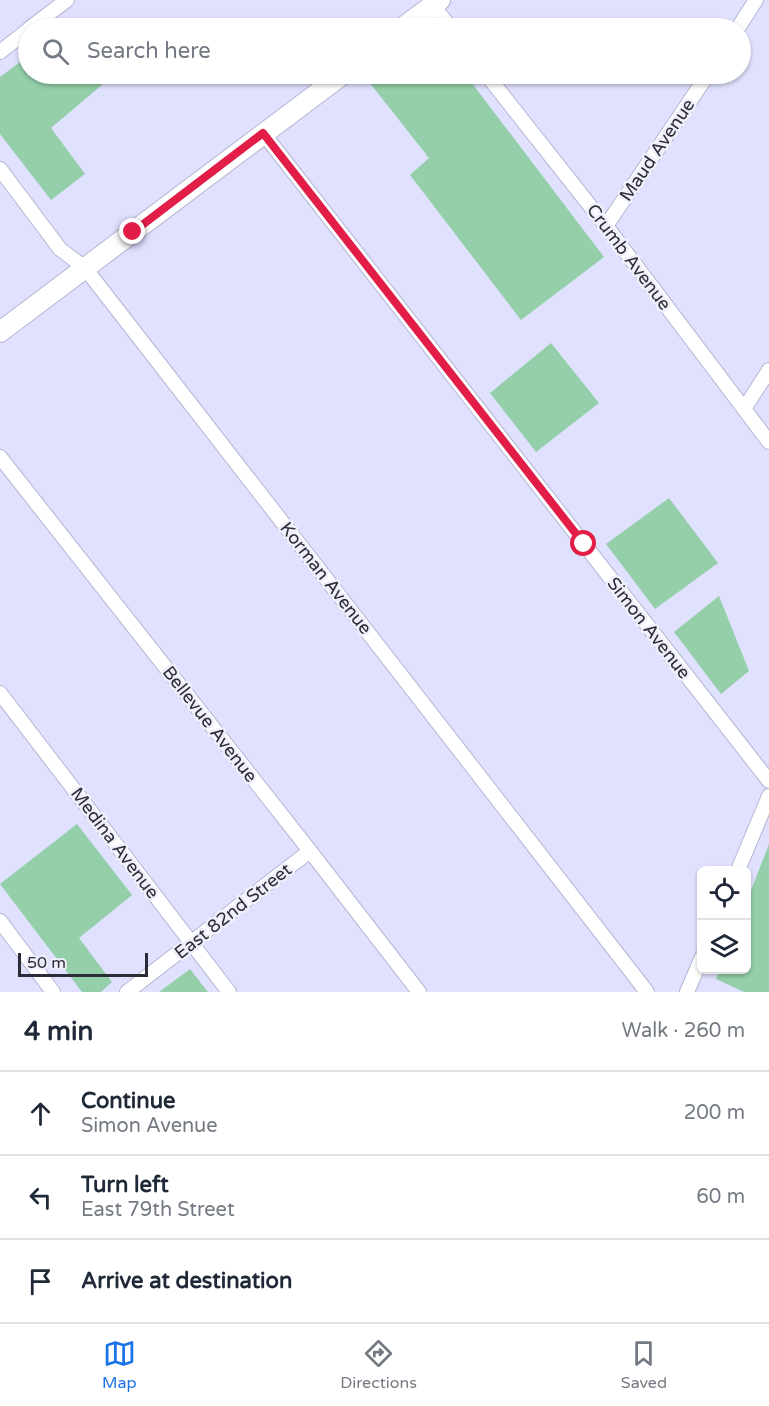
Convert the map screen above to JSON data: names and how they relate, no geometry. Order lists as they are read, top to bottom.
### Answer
{
  "streets": {
    "street": [
      "Maud Avenue",
      "Crumb Avenue",
      "Korman Avenue",
      "Simon Avenue",
      "Bellevue Avenue",
      "Medina Avenue",
      "East 82nd Street"
    ]
  },
  "crossings": [
    ["Maud Avenue", "Crumb Avenue"],
    ["Bellevue Avenue", "East 82nd Street"],
    ["Medina Avenue", "East 82nd Street"]
  ],
  "scale_bar": "50 m",
  "page": {
    "search": "Search here",
    "scale": "50 m",
    "heading": ["4 min", "Walk · 260 m"],
    "list": [
      ["Continue", "Simon Avenue", "200 m"],
      ["Turn left", "East 79th Street", "60 m"],
      "Arrive at destination"
    ],
    "nav": ["Map", "Directions", "Saved"]
  }
}
